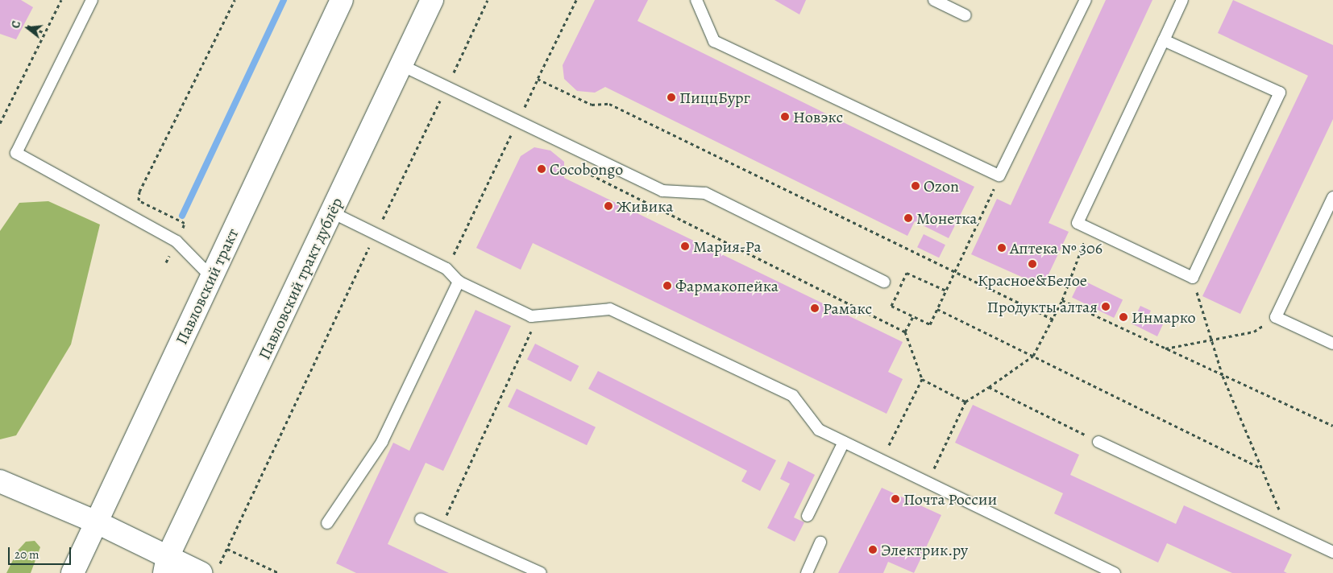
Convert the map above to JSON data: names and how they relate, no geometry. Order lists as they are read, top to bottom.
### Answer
{
  "streets": {
    "street": ["Павловский тракт дублёр", "Павловский тракт"]
  },
  "places": [
    "ПиццБург",
    "Новэкс",
    "Cocobongo",
    "Ozon",
    "Живика",
    "Монетка",
    "Мария-Ра",
    "Аптека № 306",
    "Красное&Белое",
    "Фармакопейка",
    "Продукты алтая",
    "Рамакс",
    "Инмарко",
    "Почта России",
    "Электрик.ру"
  ],
  "scale_bar": "20 m",
  "north": "left"
}
